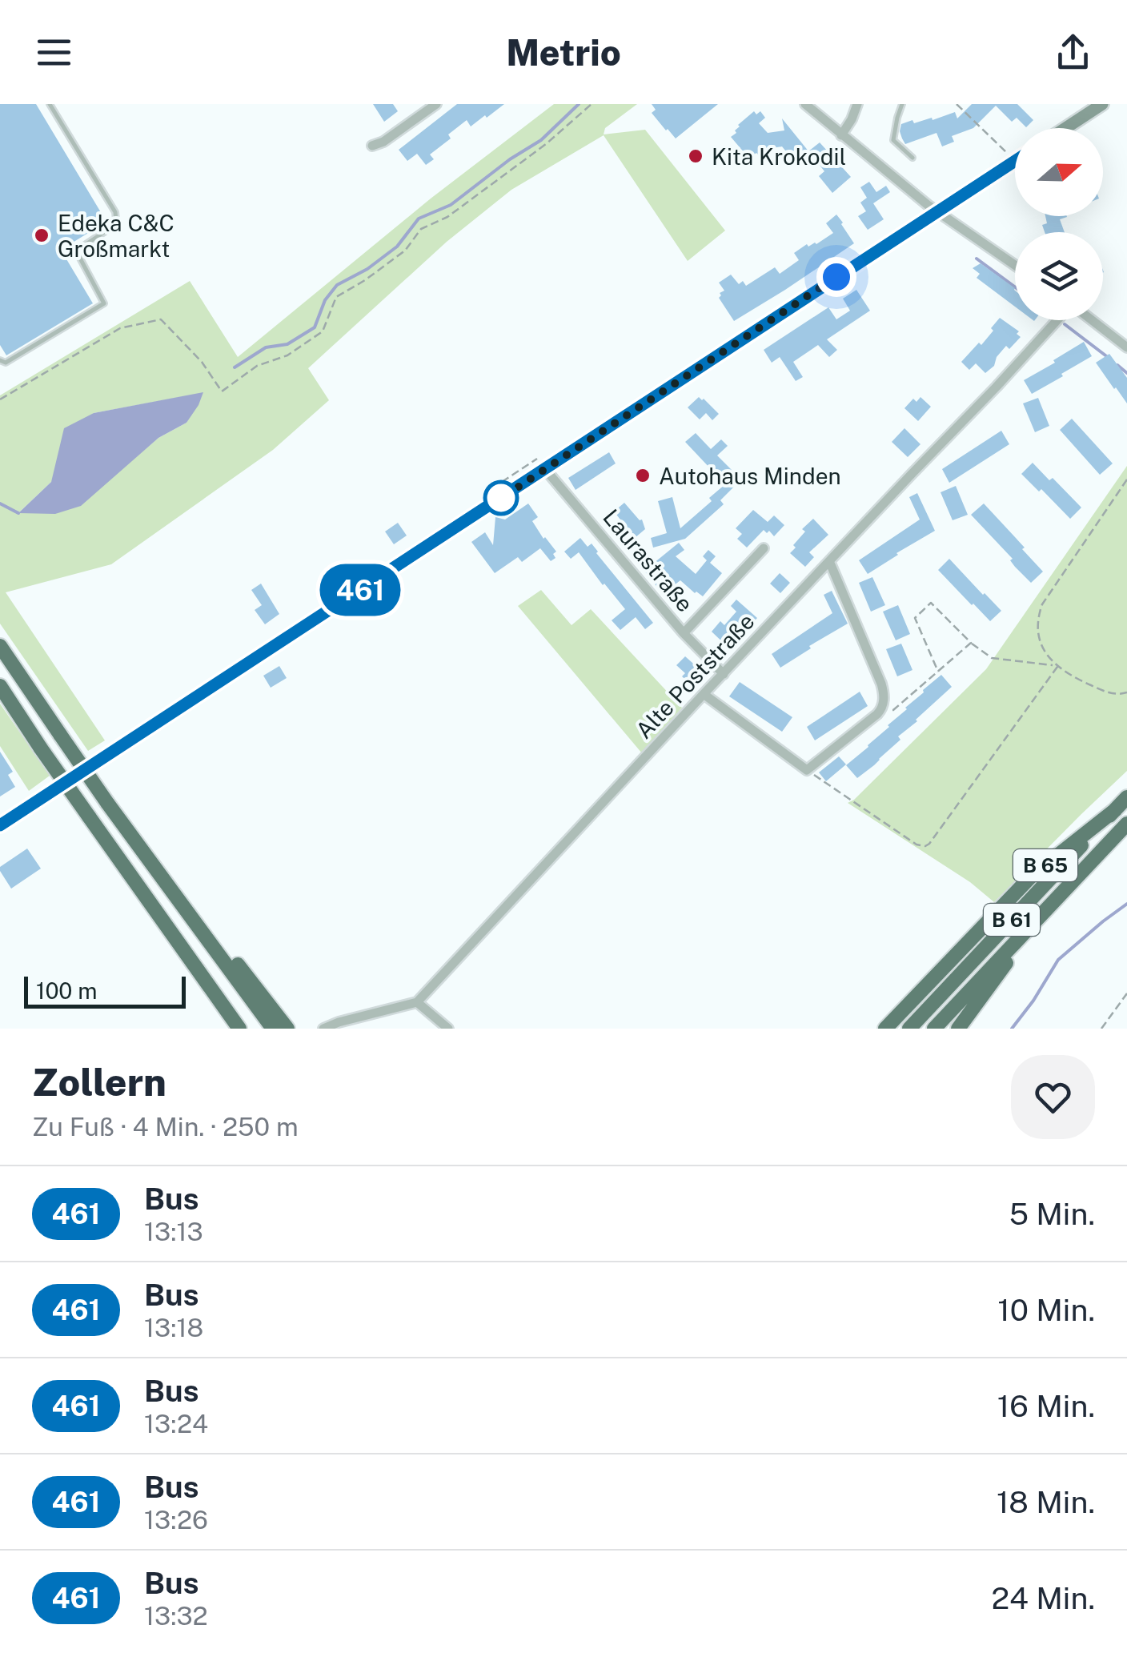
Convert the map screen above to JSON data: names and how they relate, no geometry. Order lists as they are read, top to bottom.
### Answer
{
  "streets": {
    "highway": ["B 65", "B 61"],
    "street": ["Laurastraße", "Alte Poststraße"]
  },
  "crossings": [
    ["Laurastraße", "Alte Poststraße"],
    ["B 65", "B 61"]
  ],
  "places": ["Kita Krokodil", "Edeka C&C Großmarkt", "Autohaus Minden"],
  "lines": ["bus line 461"],
  "scale_bar": "100 m",
  "north": "right",
  "page": {
    "header": "Metrio",
    "on_map": "461",
    "scale": "100 m",
    "heading": ["Zollern", "Zu Fuß · 4 Min. · 250 m"],
    "list": [
      {
        "mark": "461",
        "name": "Bus",
        "note": "13:13",
        "value": "5 Min."
      },
      {
        "mark": "461",
        "name": "Bus",
        "note": "13:18",
        "value": "10 Min."
      },
      {
        "mark": "461",
        "name": "Bus",
        "note": "13:24",
        "value": "16 Min."
      },
      {
        "mark": "461",
        "name": "Bus",
        "note": "13:26",
        "value": "18 Min."
      },
      {
        "mark": "461",
        "name": "Bus",
        "note": "13:32",
        "value": "24 Min."
      }
    ]
  }
}
